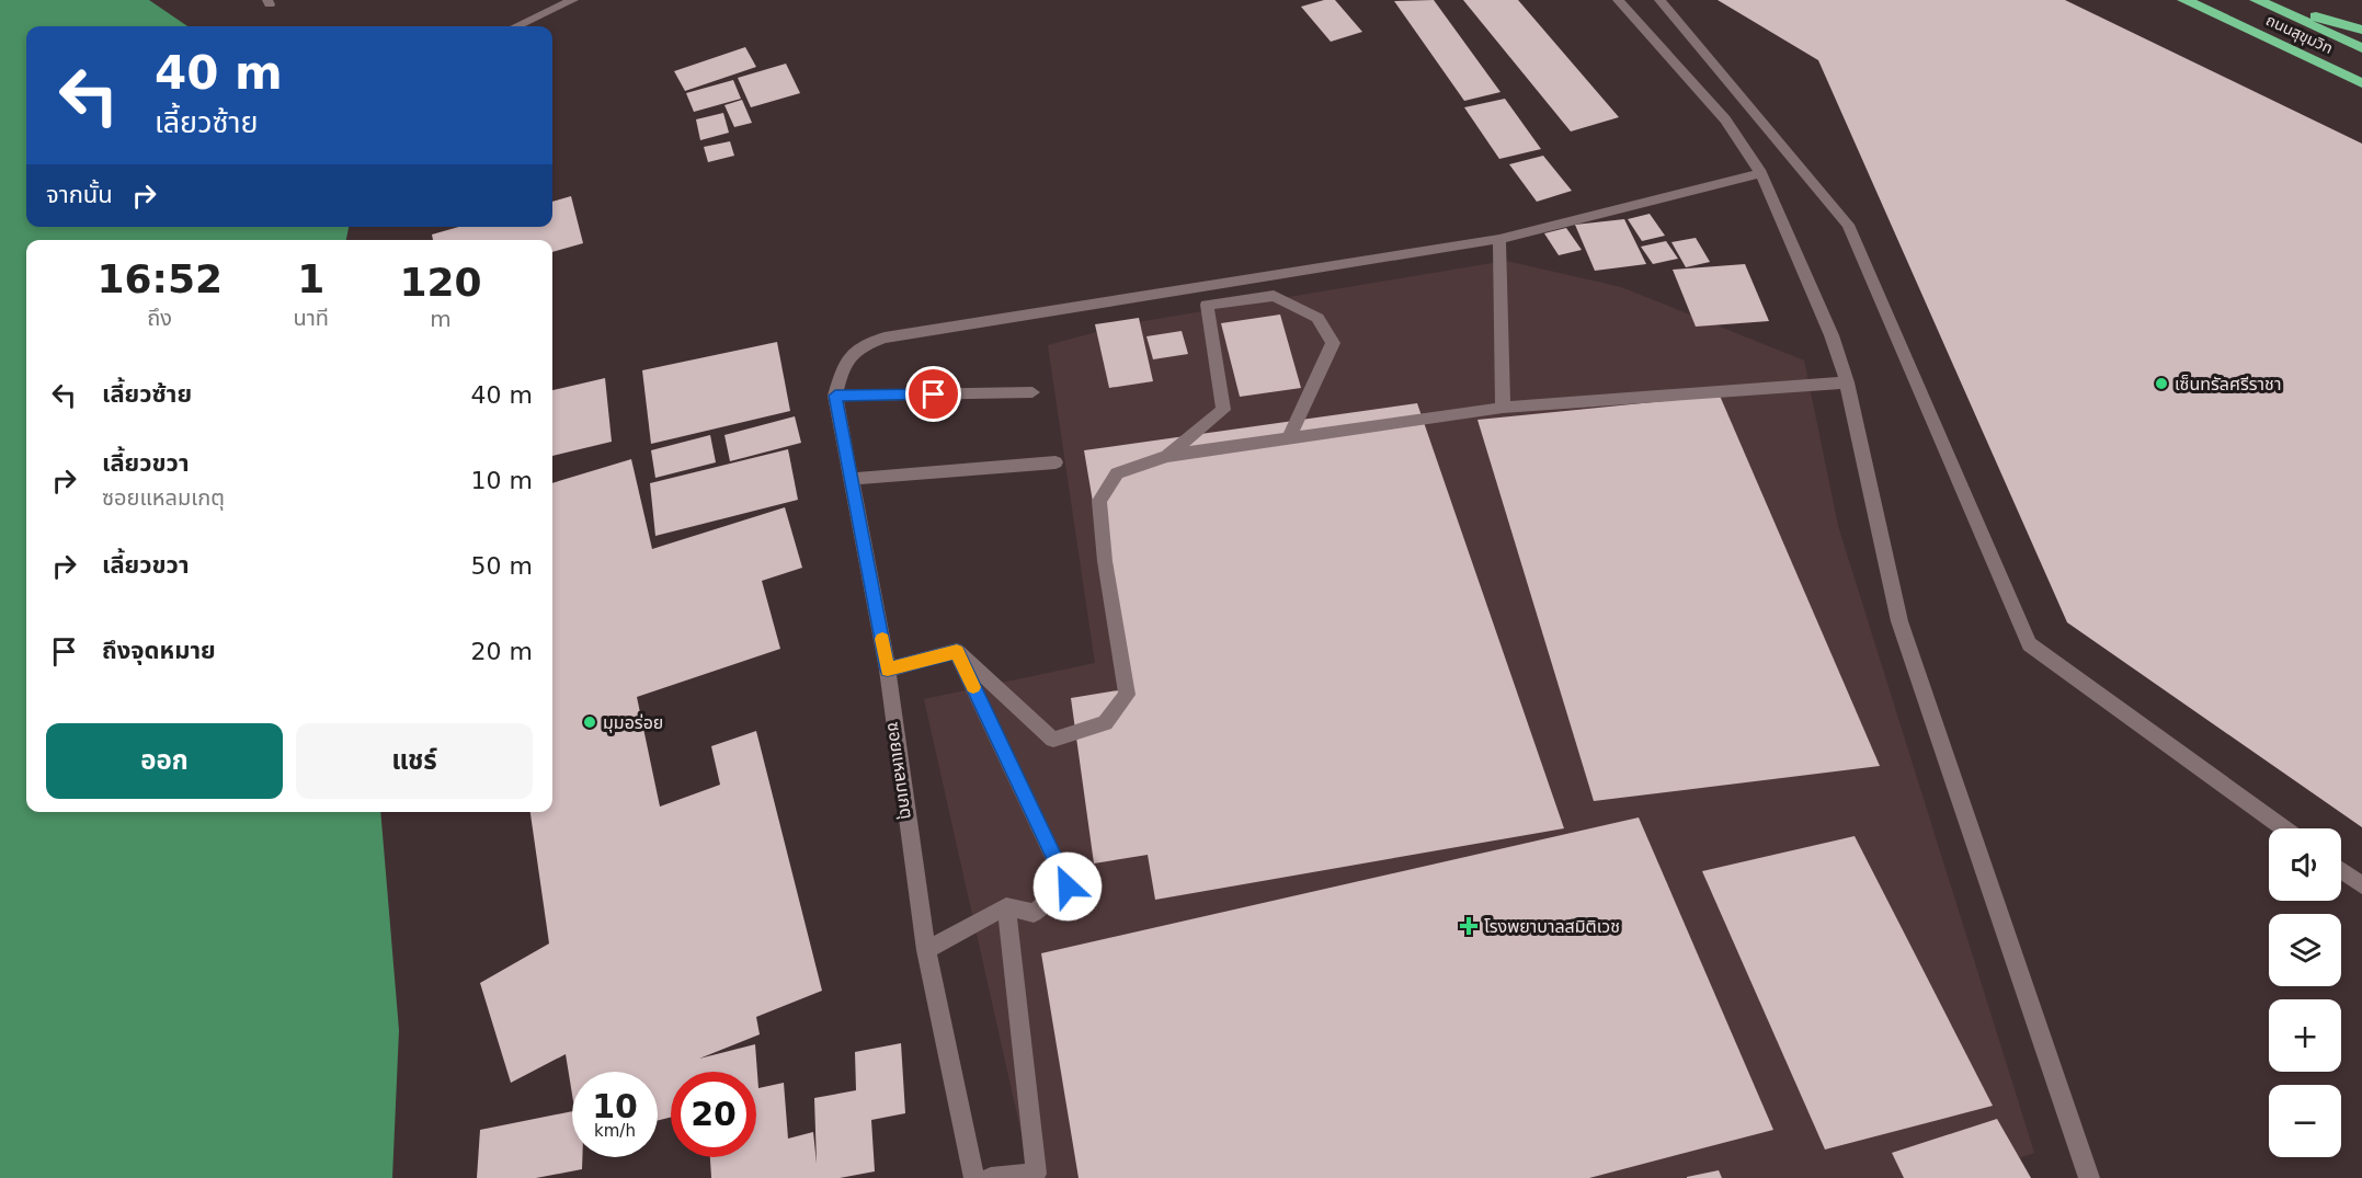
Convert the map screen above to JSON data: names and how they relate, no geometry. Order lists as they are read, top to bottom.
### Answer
{
  "streets": {
    "highway": ["ถนนสุขุมวิท"],
    "street": ["ซอยแหลมเกตุ"]
  },
  "places": {
    "other": ["เซ็นทรัลศรีราชา", "มุมอร่อย"],
    "health": ["โรงพยาบาลสมิติเวช"]
  },
  "page": {
    "turn": ["40 m", "เลี้ยวซ้าย"],
    "then": "จากนั้น",
    "eta": [
      "16:52",
      "ถึง",
      "1",
      "นาที",
      "120",
      "m"
    ],
    "list": [
      {
        "name": "เลี้ยวซ้าย",
        "value": "40 m"
      },
      {
        "name": "เลี้ยวขวา",
        "note": "ซอยแหลมเกตุ",
        "value": "10 m"
      },
      {
        "name": "เลี้ยวขวา",
        "value": "50 m"
      },
      {
        "name": "ถึงจุดหมาย",
        "value": "20 m"
      }
    ],
    "buttons": ["ออก", "แชร์"],
    "map_buttons": ["+", "−"],
    "speed": "10 km/h",
    "limit": "20"
  }
}
